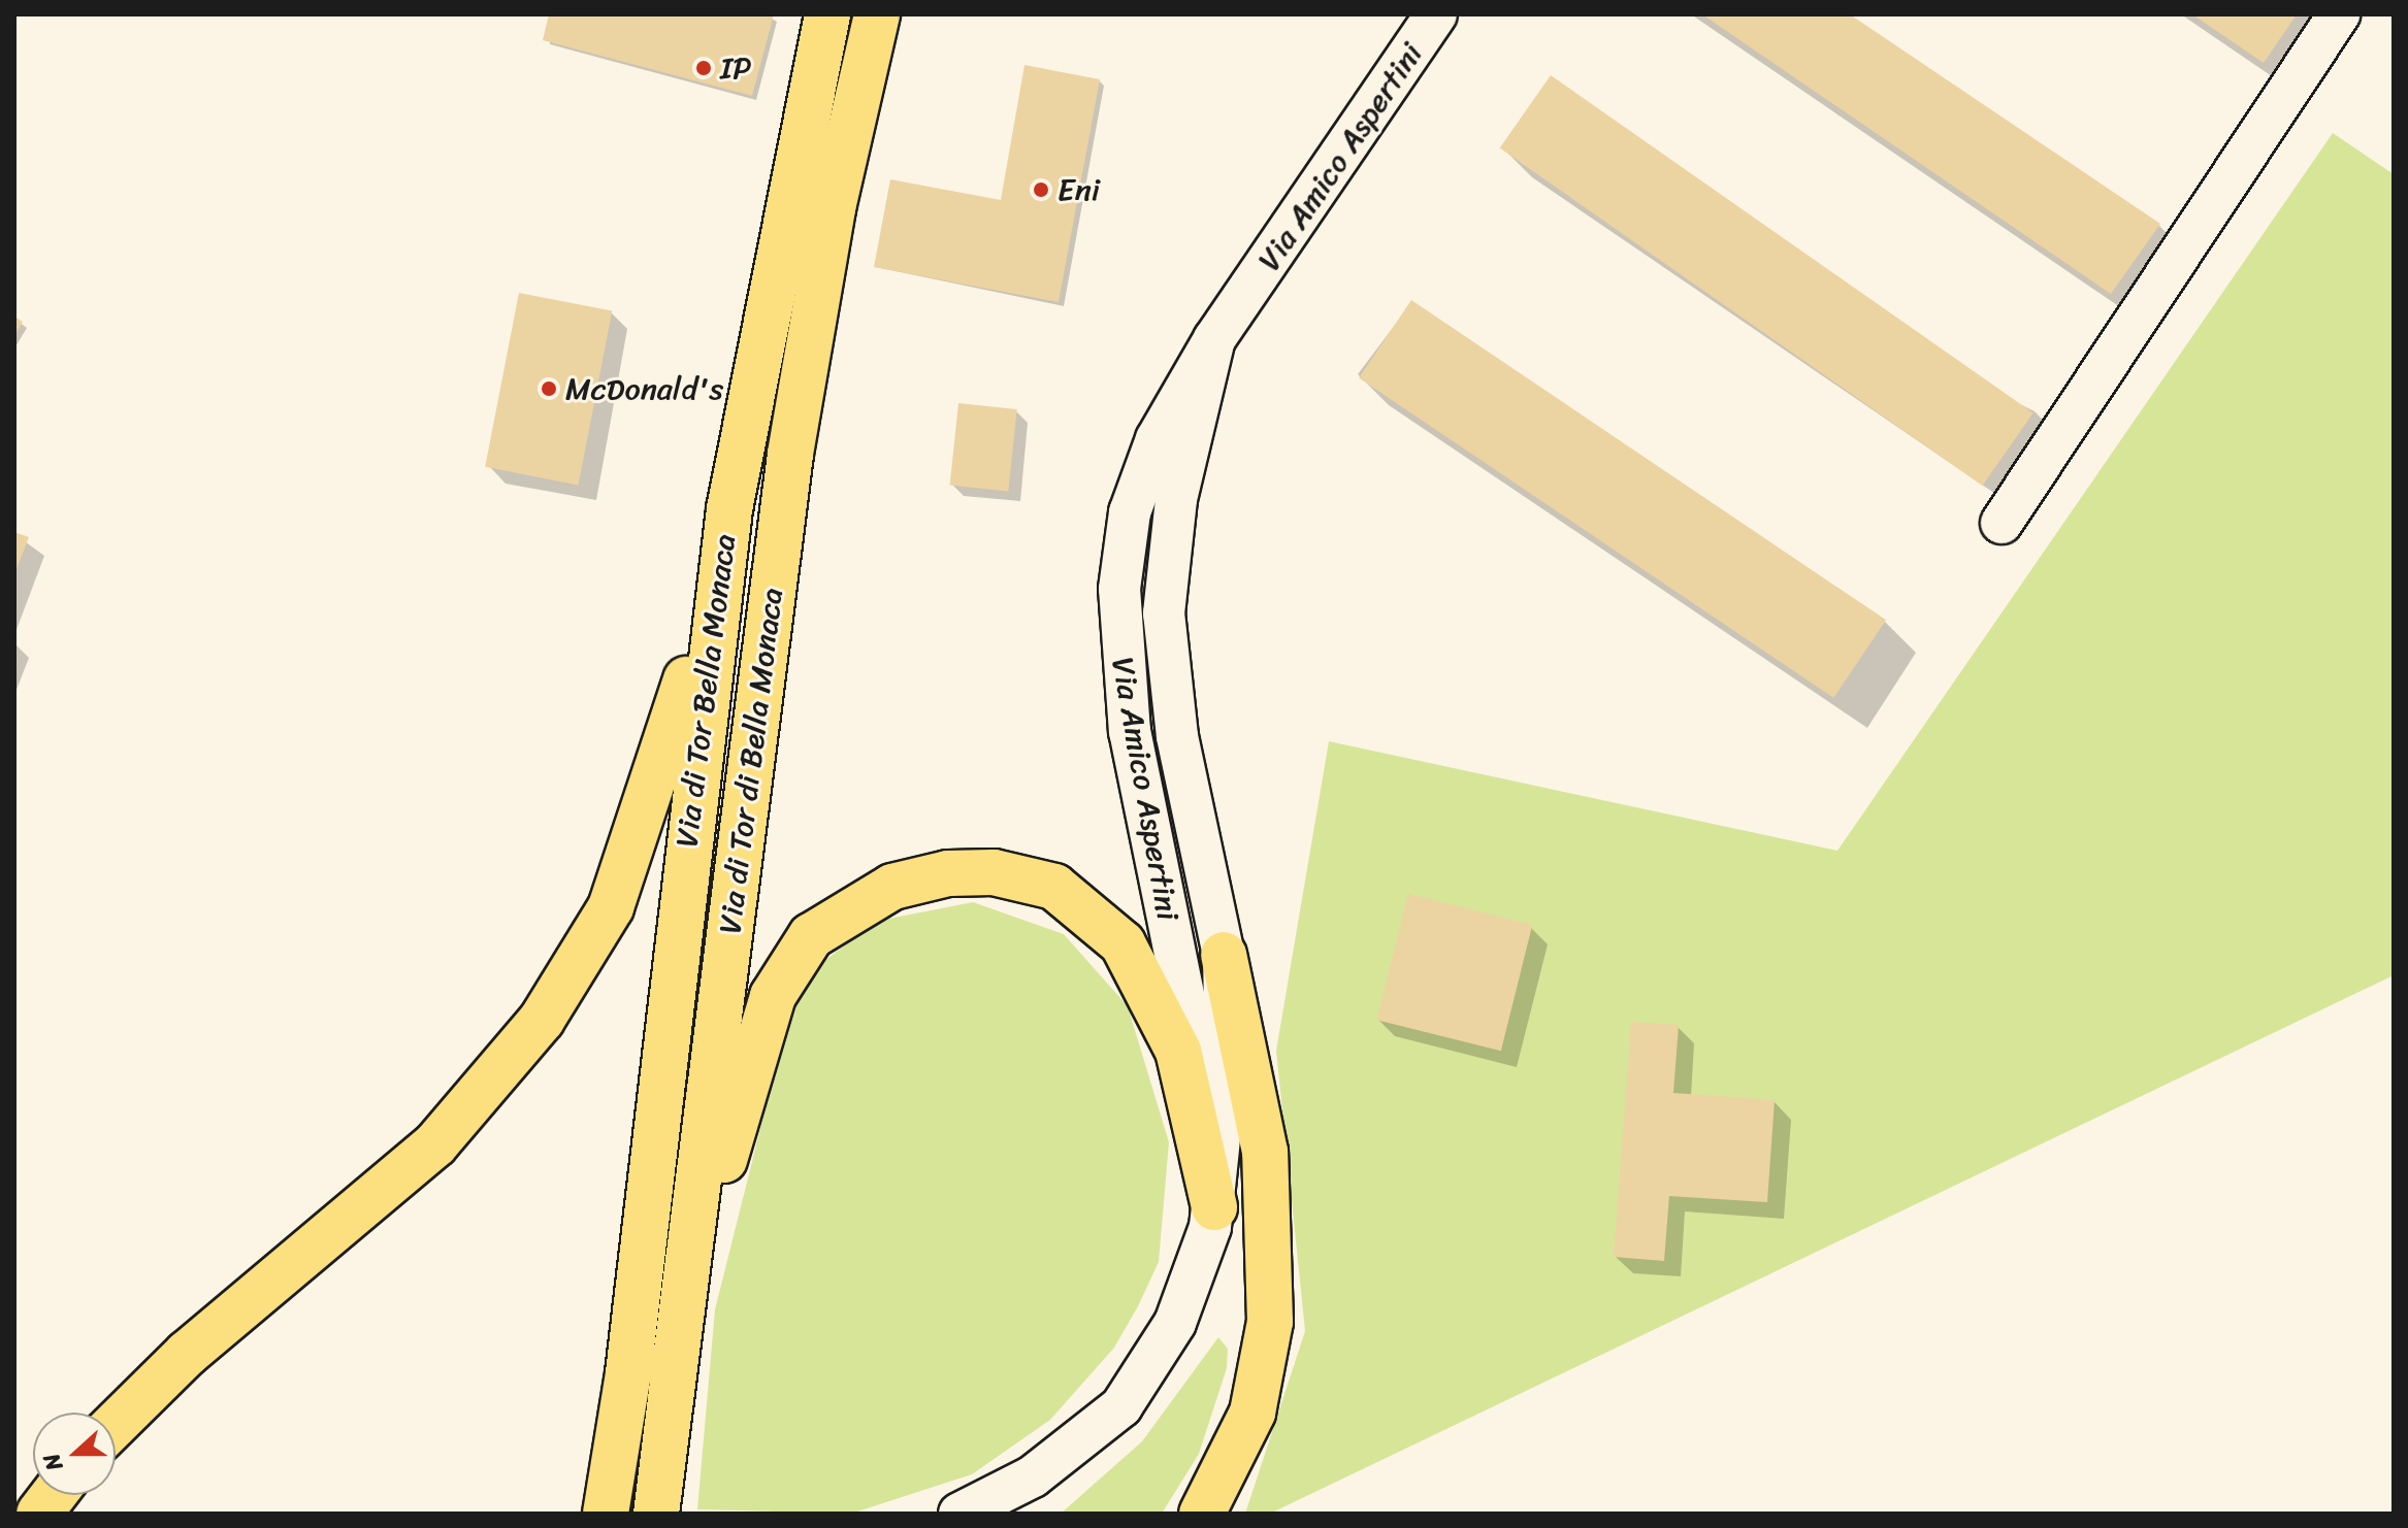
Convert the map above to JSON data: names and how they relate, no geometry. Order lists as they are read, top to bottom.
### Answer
{
  "streets": {
    "main road": ["Via di Tor Bella Monaca", "Via di Tor di Bella Monaca"],
    "street": ["Via Amico Aspertini"]
  },
  "places": ["IP", "Eni", "McDonald's"],
  "north": "left"
}
